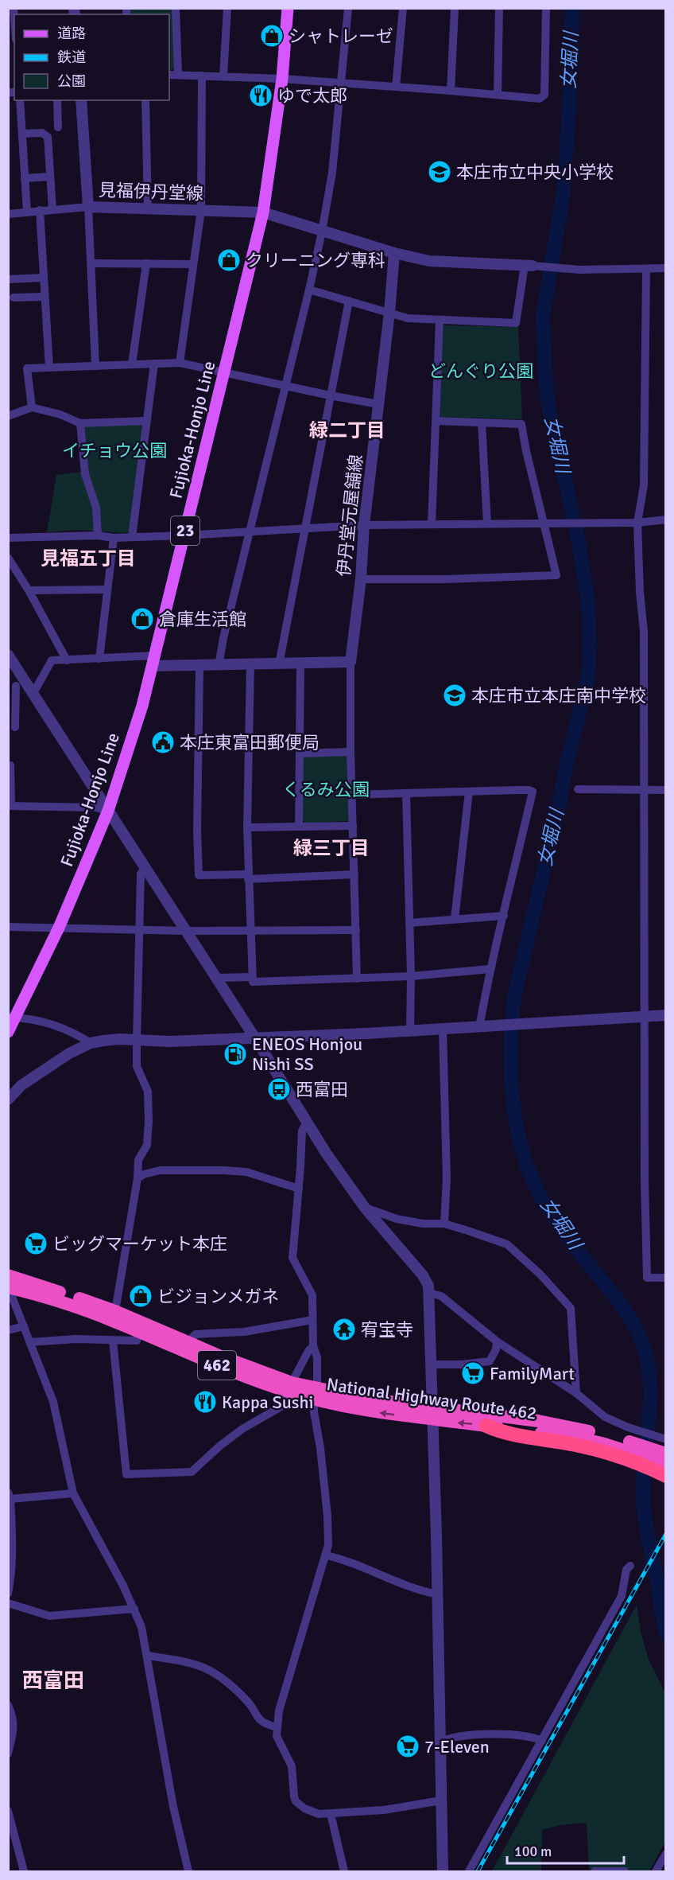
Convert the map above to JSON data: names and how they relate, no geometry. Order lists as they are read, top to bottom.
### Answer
{
  "streets": {
    "highway": ["462", "National Highway Route 462"],
    "main road": ["Fujioka-Honjo Line", "23"],
    "street": ["見福伊丹堂線", "伊丹堂元屋舗線"]
  },
  "crossings": [
    ["見福伊丹堂線", "Fujioka-Honjo Line"]
  ],
  "districts": [
    "緑二丁目",
    "見福五丁目",
    "緑三丁目",
    "西富田"
  ],
  "water": ["女堀川"],
  "parks": ["どんぐり公園", "イチョウ公園", "くるみ公園"],
  "places": {
    "shop": [
      "シャトレーゼ",
      "クリーニング専科",
      "倉庫生活館",
      "ビジョンメガネ"
    ],
    "restaurant": ["ゆで太郎", "Kappa Sushi"],
    "school or university": ["本庄市立中央小学校", "本庄市立本庄南中学校"],
    "public building": ["本庄東富田郵便局"],
    "fuel station": ["ENEOS Honjou Nishi SS"],
    "bus stop": ["西富田"],
    "supermarket": ["ビッグマーケット本庄", "FamilyMart", "7-Eleven"],
    "temple": ["宥宝寺"]
  },
  "legend": ["道路", "鉄道", "公園"],
  "scale_bar": "100 m"
}
